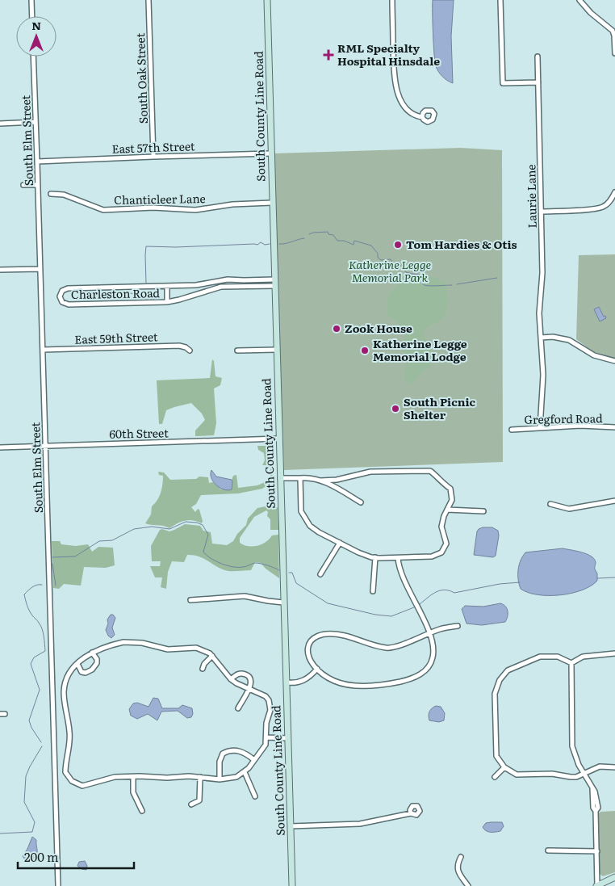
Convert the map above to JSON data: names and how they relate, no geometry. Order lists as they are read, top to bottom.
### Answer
{
  "streets": {
    "main road": ["South County Line Road"],
    "street": [
      "South Oak Street",
      "South Elm Street",
      "East 57th Street",
      "Laurie Lane",
      "Chanticleer Lane",
      "Charleston Road",
      "East 59th Street",
      "Gregford Road",
      "60th Street"
    ]
  },
  "crossings": [
    ["South Oak Street", "East 57th Street"],
    ["South County Line Road", "East 57th Street"],
    ["South County Line Road", "Chanticleer Lane"],
    ["South County Line Road", "Charleston Road"],
    ["South County Line Road", "60th Street"],
    ["South Elm Street", "East 57th Street"],
    ["South Elm Street", "East 59th Street"],
    ["South Elm Street", "60th Street"],
    ["Laurie Lane", "Gregford Road"]
  ],
  "parks": ["Katherine Legge Memorial Park"],
  "places": {
    "health": ["RML Specialty Hospital Hinsdale"],
    "other": [
      "Tom Hardies & Otis",
      "Zook House",
      "Katherine Legge Memorial Lodge",
      "South Picnic Shelter"
    ]
  },
  "scale_bar": "200 m",
  "north": "top"
}
